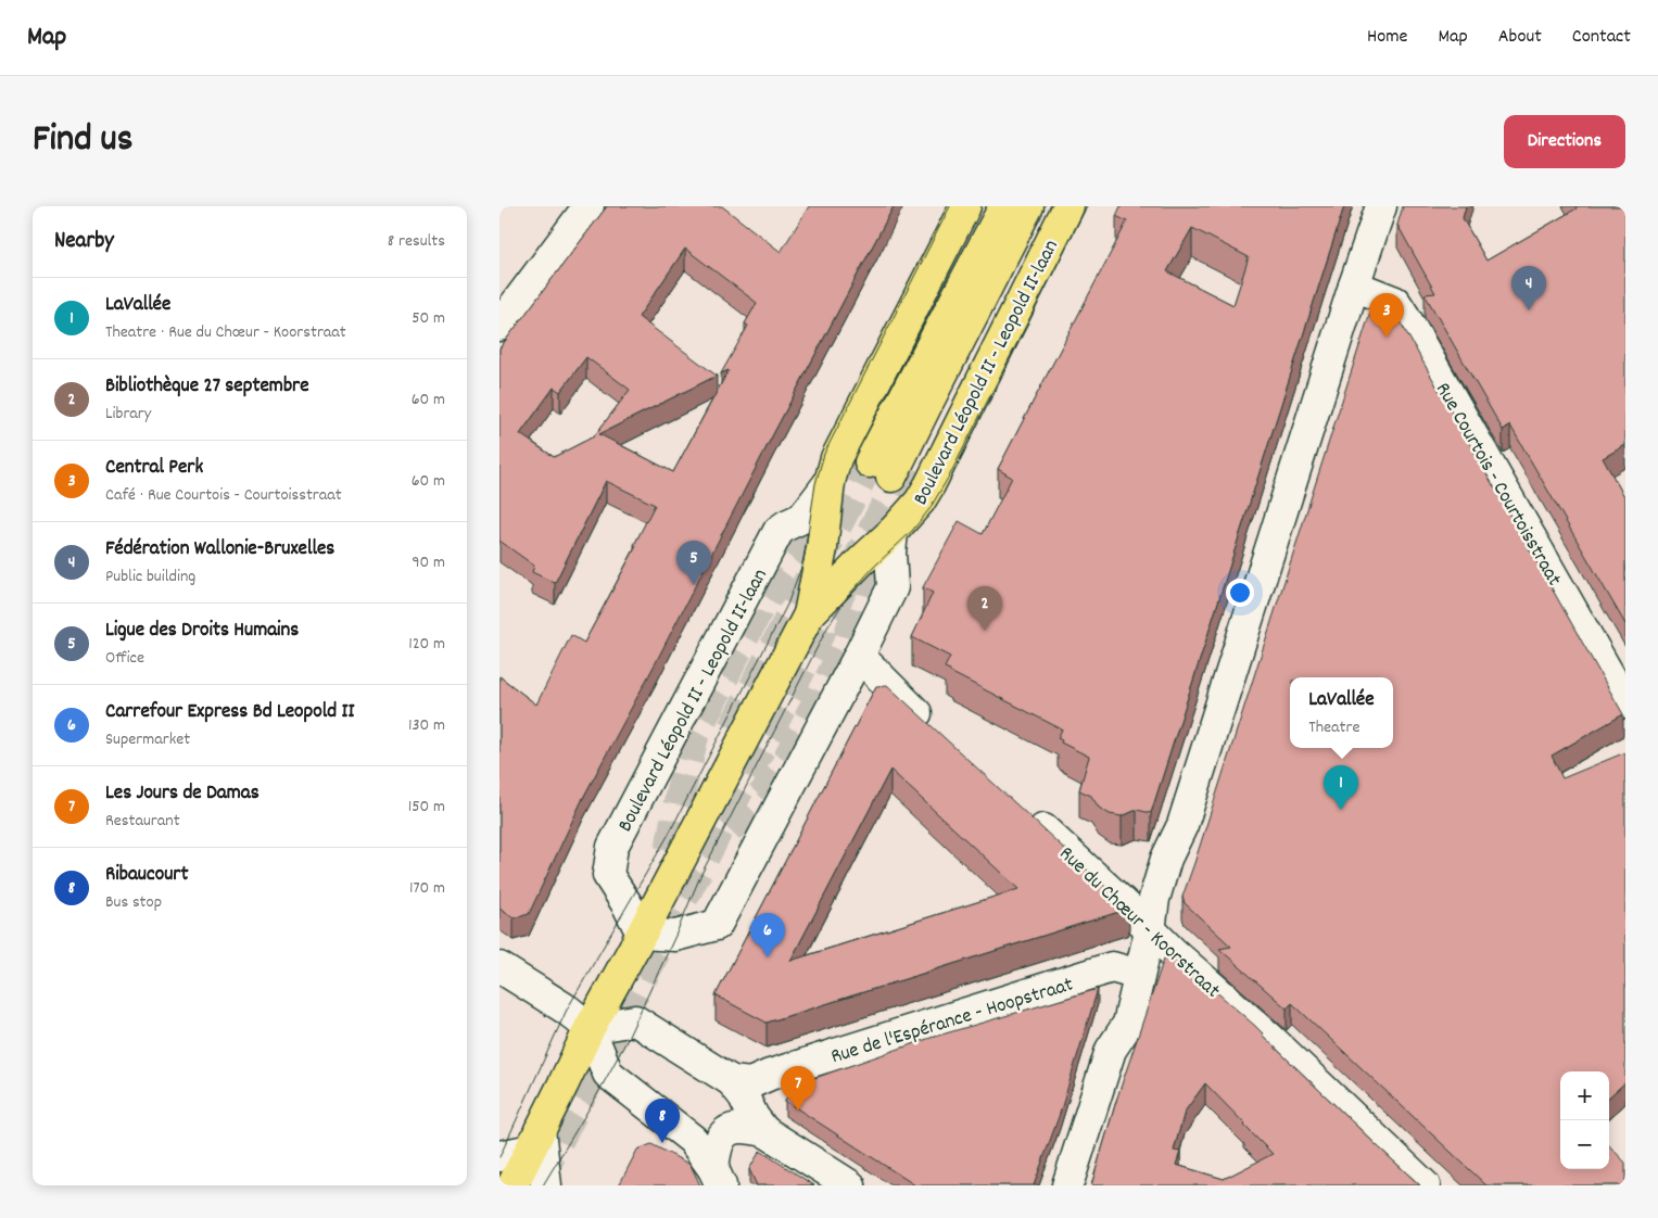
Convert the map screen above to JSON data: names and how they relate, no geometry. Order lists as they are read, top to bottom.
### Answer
{
  "streets": {
    "main road": ["Boulevard Léopold II - Leopold II-laan"],
    "street": ["Rue Courtois - Courtoisstraat", "Rue du Chœur - Koorstraat", "Rue de l'Espérance - Hoopstraat"]
  },
  "page": {
    "header": "Map",
    "nav": [
      "Home",
      "Map",
      "About",
      "Contact"
    ],
    "title": "Find us",
    "buttons": "Directions",
    "heading": ["Nearby", "8 results"],
    "pins": [
      "4",
      "3",
      "5",
      "2",
      "1",
      "6",
      "7",
      "8"
    ],
    "list": [
      {
        "mark": "1",
        "name": "LaVallée",
        "note": "Theatre · Rue du Chœur - Koorstraat",
        "value": "50 m"
      },
      {
        "mark": "2",
        "name": "Bibliothèque 27 septembre",
        "note": "Library",
        "value": "60 m"
      },
      {
        "mark": "3",
        "name": "Central Perk",
        "note": "Café · Rue Courtois - Courtoisstraat",
        "value": "60 m"
      },
      {
        "mark": "4",
        "name": "Fédération Wallonie-Bruxelles",
        "note": "Public building",
        "value": "90 m"
      },
      {
        "mark": "5",
        "name": "Ligue des Droits Humains",
        "note": "Office",
        "value": "120 m"
      },
      {
        "mark": "6",
        "name": "Carrefour Express Bd Leopold II",
        "note": "Supermarket",
        "value": "130 m"
      },
      {
        "mark": "7",
        "name": "Les Jours de Damas",
        "note": "Restaurant",
        "value": "150 m"
      },
      {
        "mark": "8",
        "name": "Ribaucourt",
        "note": "Bus stop",
        "value": "170 m"
      }
    ],
    "popup": ["LaVallée", "Theatre"],
    "map_buttons": ["+", "−"]
  }
}
